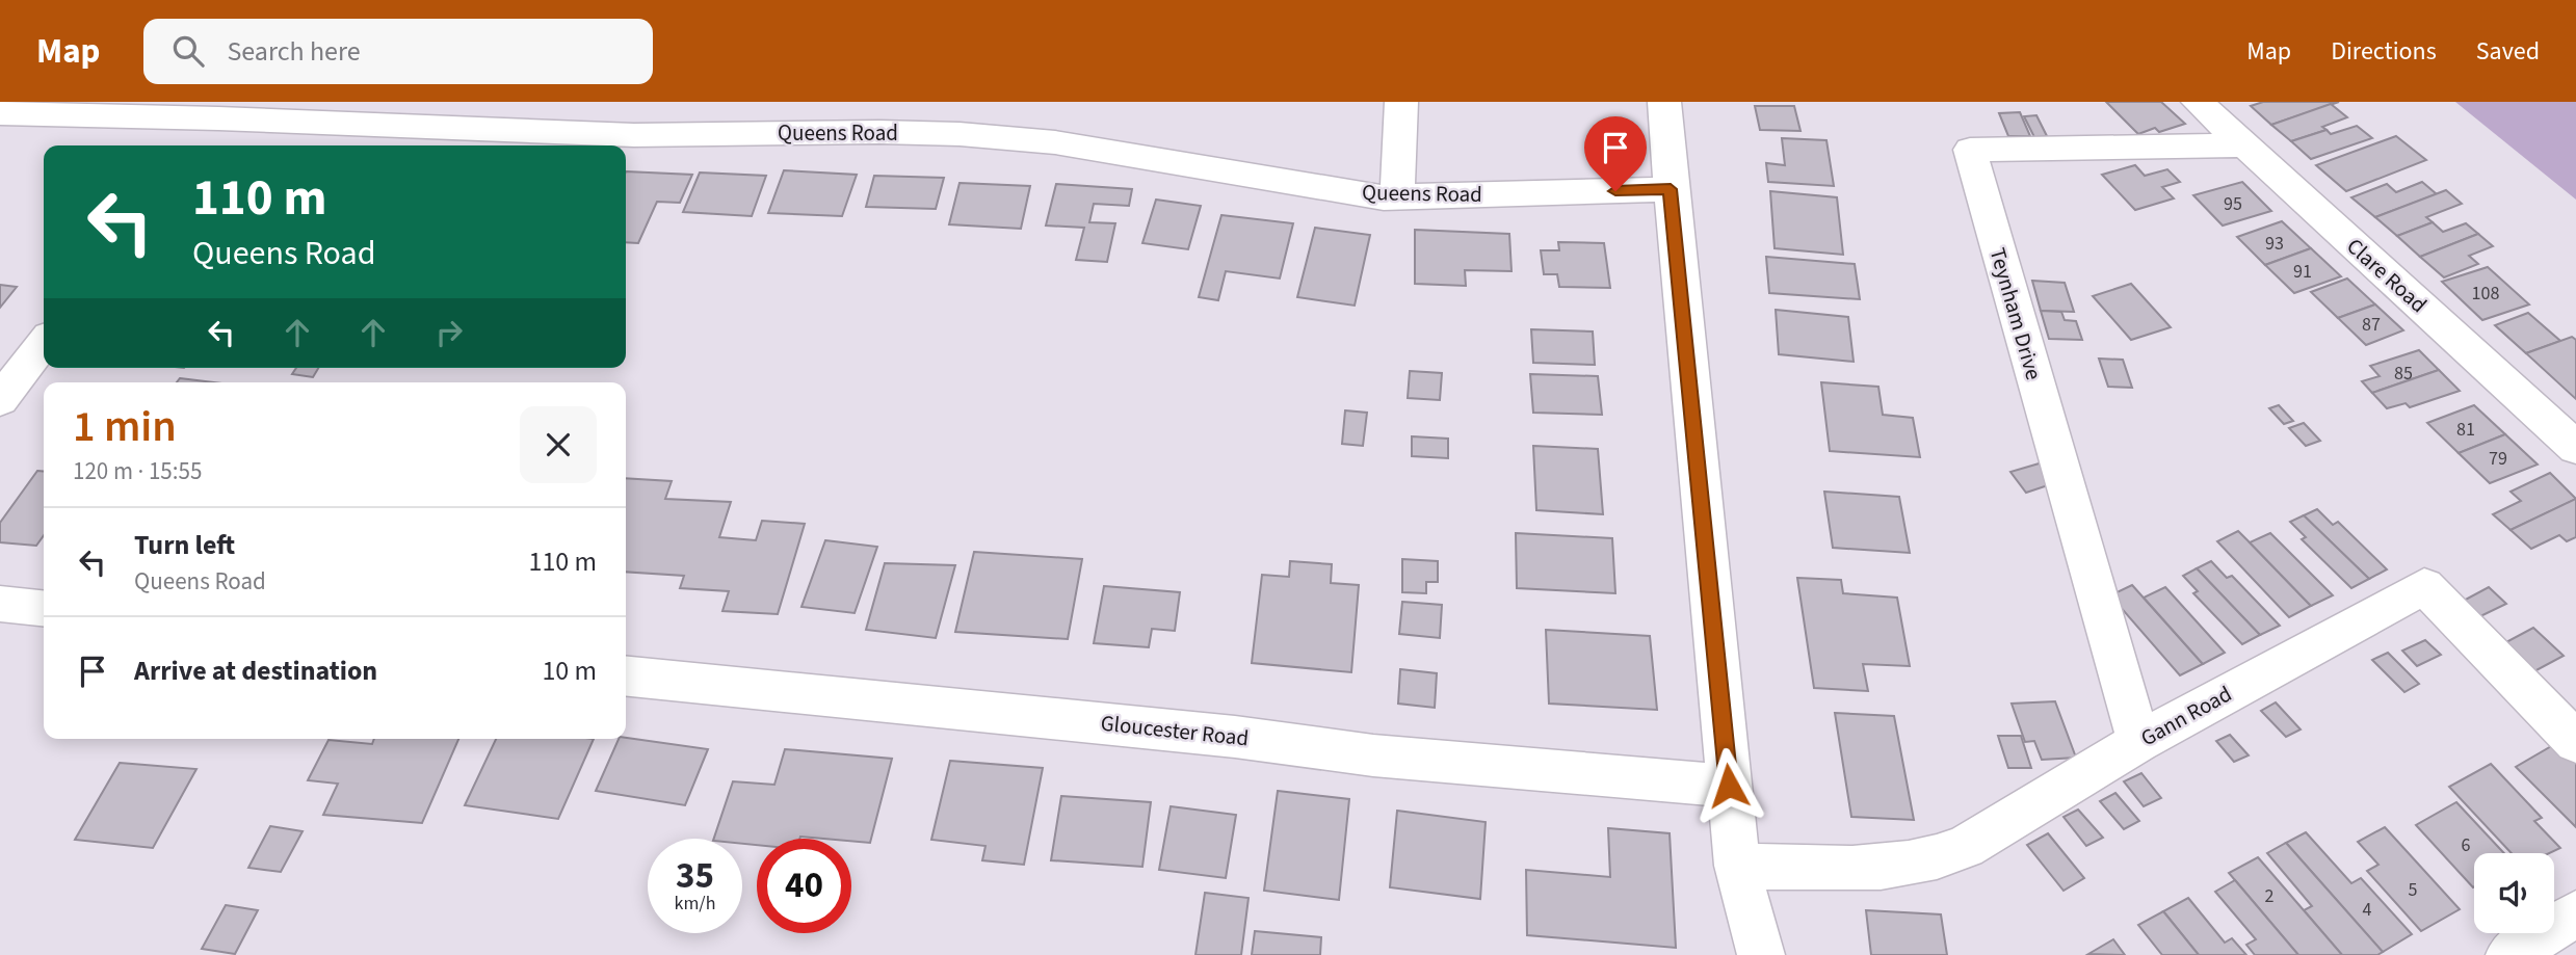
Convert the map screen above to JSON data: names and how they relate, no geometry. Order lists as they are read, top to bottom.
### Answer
{
  "streets": {
    "street": [
      "Queens Road",
      "Clare Road",
      "Teynham Drive",
      "Gann Road",
      "Gloucester Road"
    ]
  },
  "crossings": [
    ["Clare Road", "Teynham Drive"],
    ["Teynham Drive", "Gann Road"]
  ],
  "house_numbers": [
    "95",
    "93",
    "91",
    "108",
    "87",
    "85",
    "81",
    "79",
    "6",
    "5",
    "2",
    "4"
  ],
  "page": {
    "header": "Map",
    "search": "Search here",
    "nav": ["Map", "Directions", "Saved"],
    "turn": ["110 m", "Queens Road"],
    "heading": ["1 min", "120 m · 15:55"],
    "list": [
      {
        "name": "Turn left",
        "note": "Queens Road",
        "value": "110 m"
      },
      {
        "name": "Arrive at destination",
        "value": "10 m"
      }
    ],
    "speed": "35 km/h",
    "limit": "40"
  }
}
